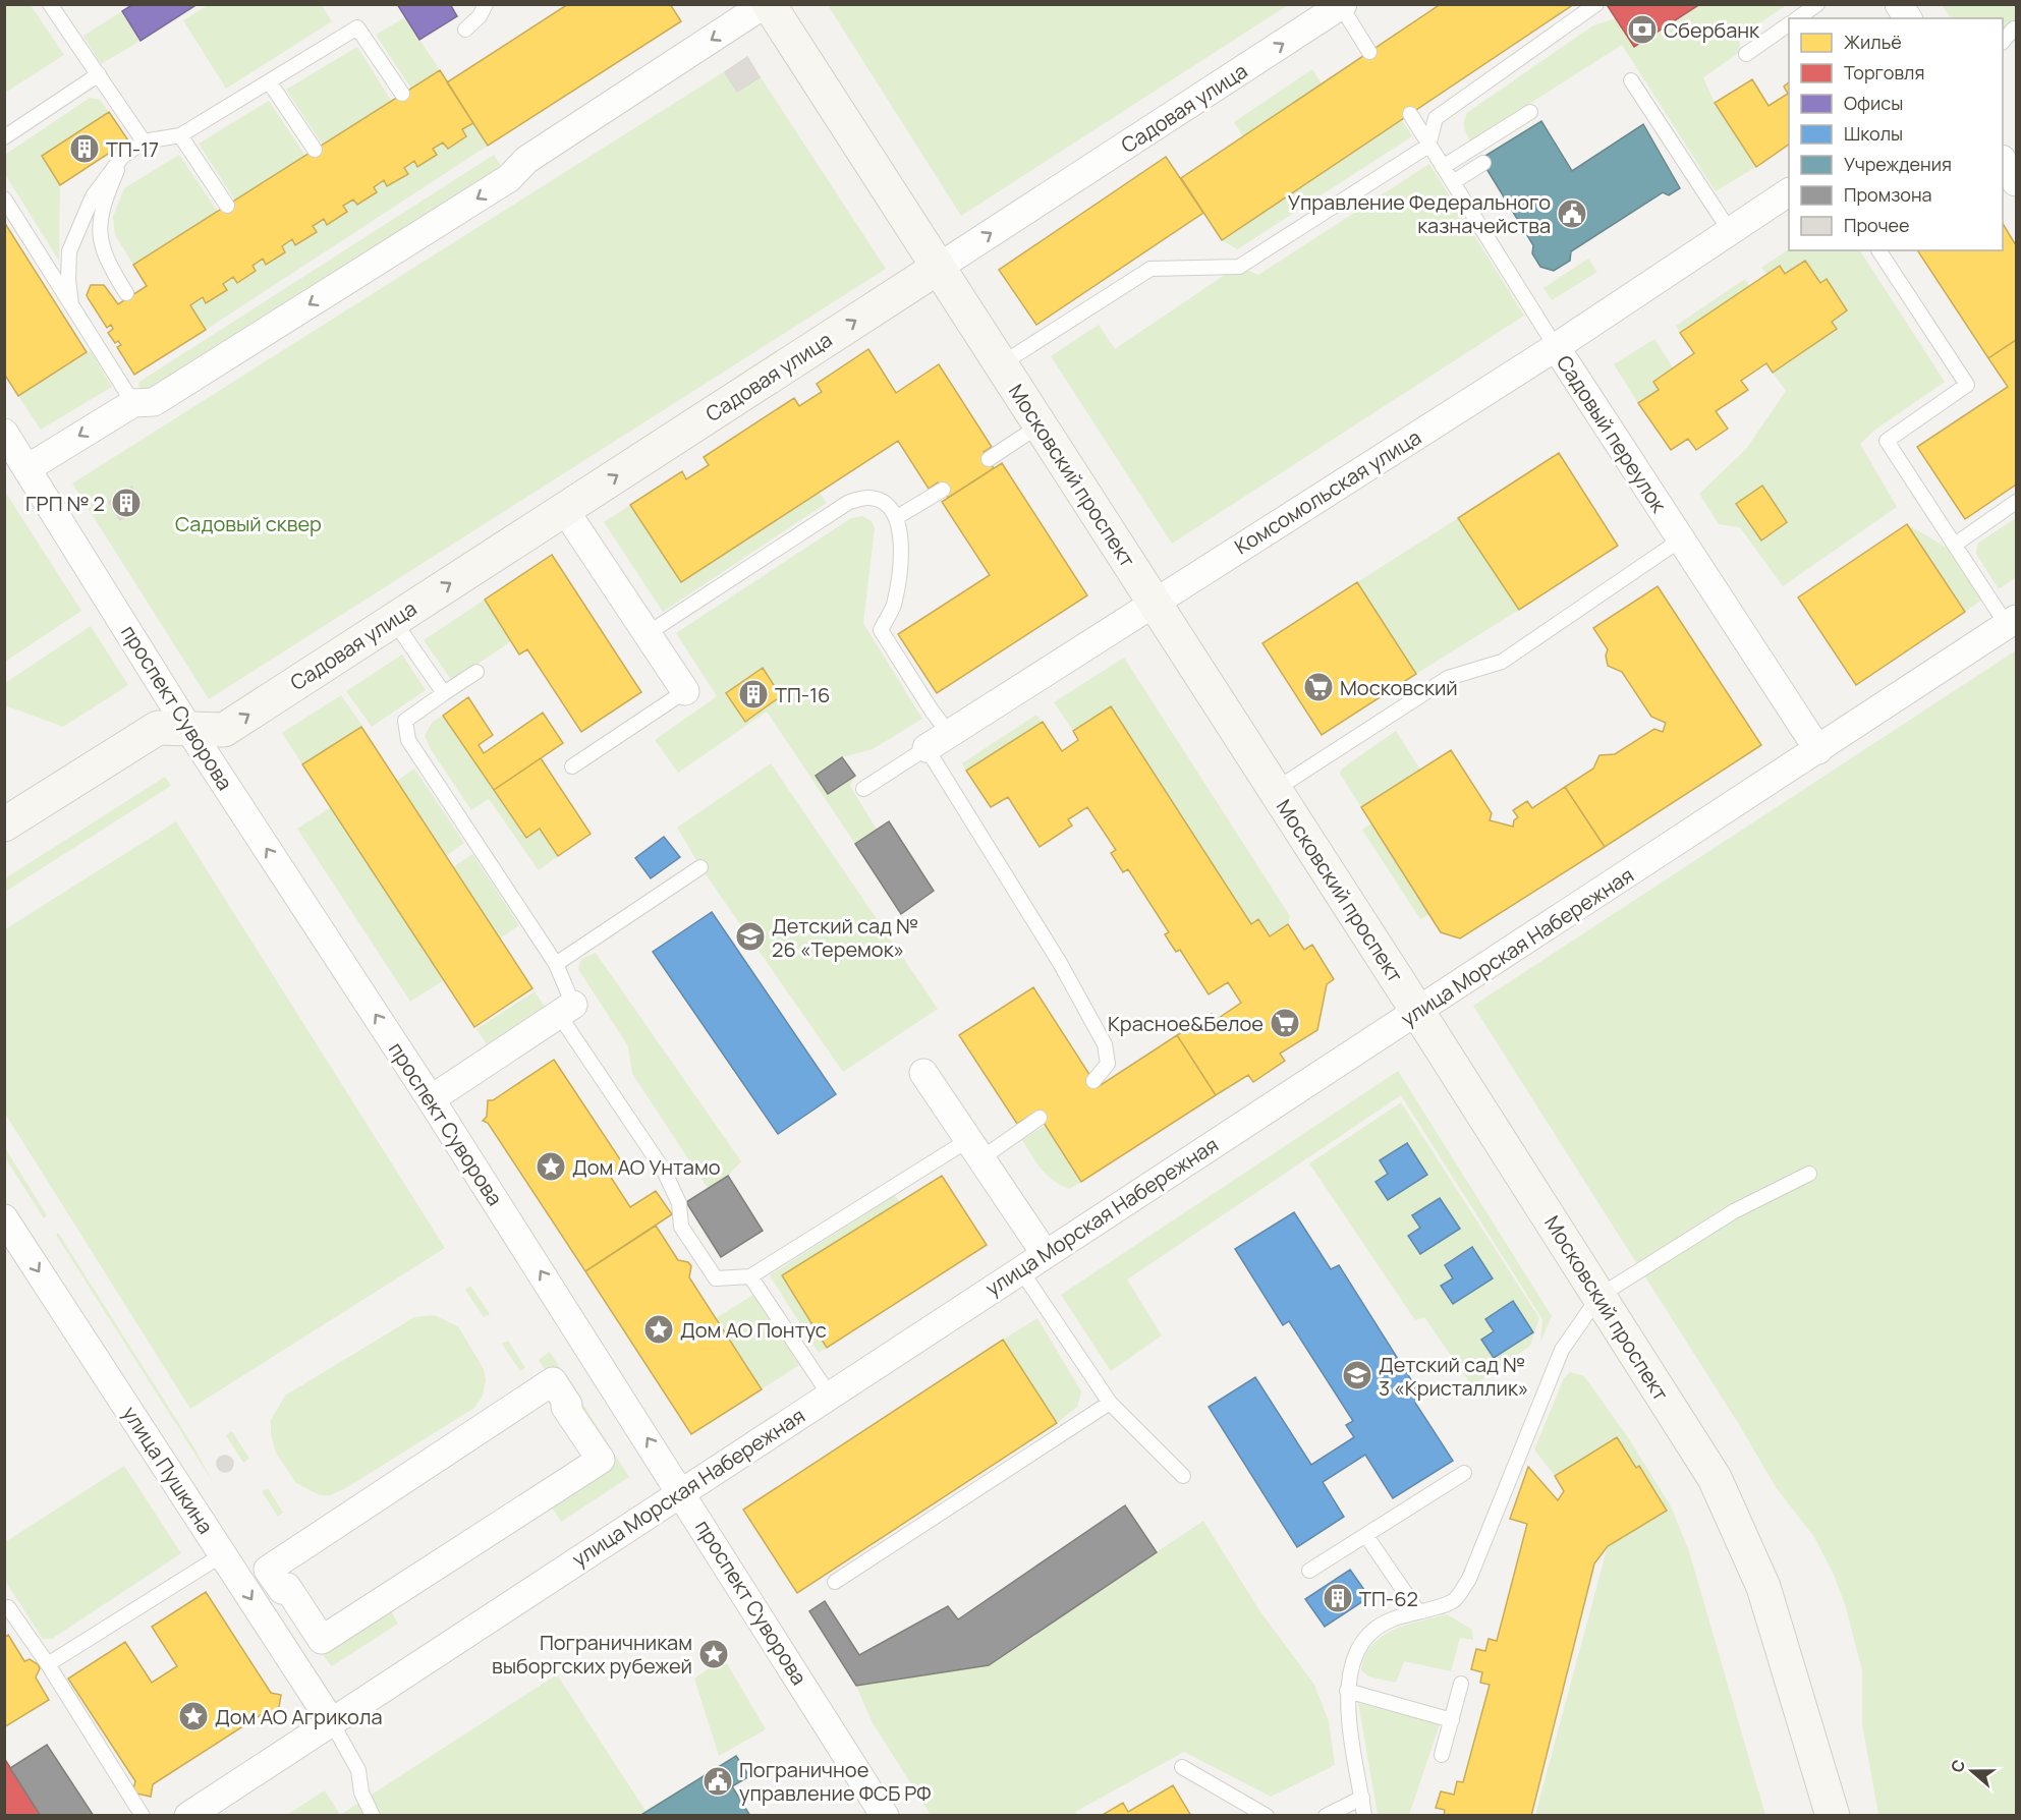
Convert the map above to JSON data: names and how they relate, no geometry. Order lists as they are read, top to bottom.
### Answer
{
  "streets": {
    "street": [
      "Садовая улица",
      "Садовый переулок",
      "Московский проспект",
      "Комсомольская улица",
      "проспект Суворова",
      "улица Морская Набережная",
      "улица Пушкина"
    ]
  },
  "crossings": [
    ["Садовая улица", "Московский проспект"],
    ["Садовая улица", "проспект Суворова"],
    ["Садовый переулок", "Комсомольская улица"],
    ["Садовый переулок", "улица Морская Набережная"],
    ["Московский проспект", "Комсомольская улица"],
    ["Московский проспект", "улица Морская Набережная"],
    ["проспект Суворова", "улица Морская Набережная"],
    ["улица Морская Набережная", "улица Пушкина"]
  ],
  "one_way": ["Садовая улица", "проспект Суворова", "улица Пушкина"],
  "parks": ["Садовый сквер"],
  "places": {
    "bank": ["Сбербанк"],
    "building": [
      "ТП-17",
      "ГРП № 2",
      "ТП-16",
      "ТП-62"
    ],
    "public building": ["Управление Федерального казначейства", "Пограничное управление ФСБ РФ"],
    "supermarket": ["Московский", "Красное&Белое"],
    "school or university": ["Детский сад № 26 «Теремок»", "Детский сад № 3 «Кристаллик»"],
    "place": [
      "Дом АО Унтамо",
      "Дом АО Понтус",
      "Пограничникам выборгских рубежей",
      "Дом АО Агрикола"
    ]
  },
  "legend": [
    "Жильё",
    "Торговля",
    "Офисы",
    "Школы",
    "Учреждения",
    "Промзона",
    "Прочее"
  ],
  "north": "left"
}
